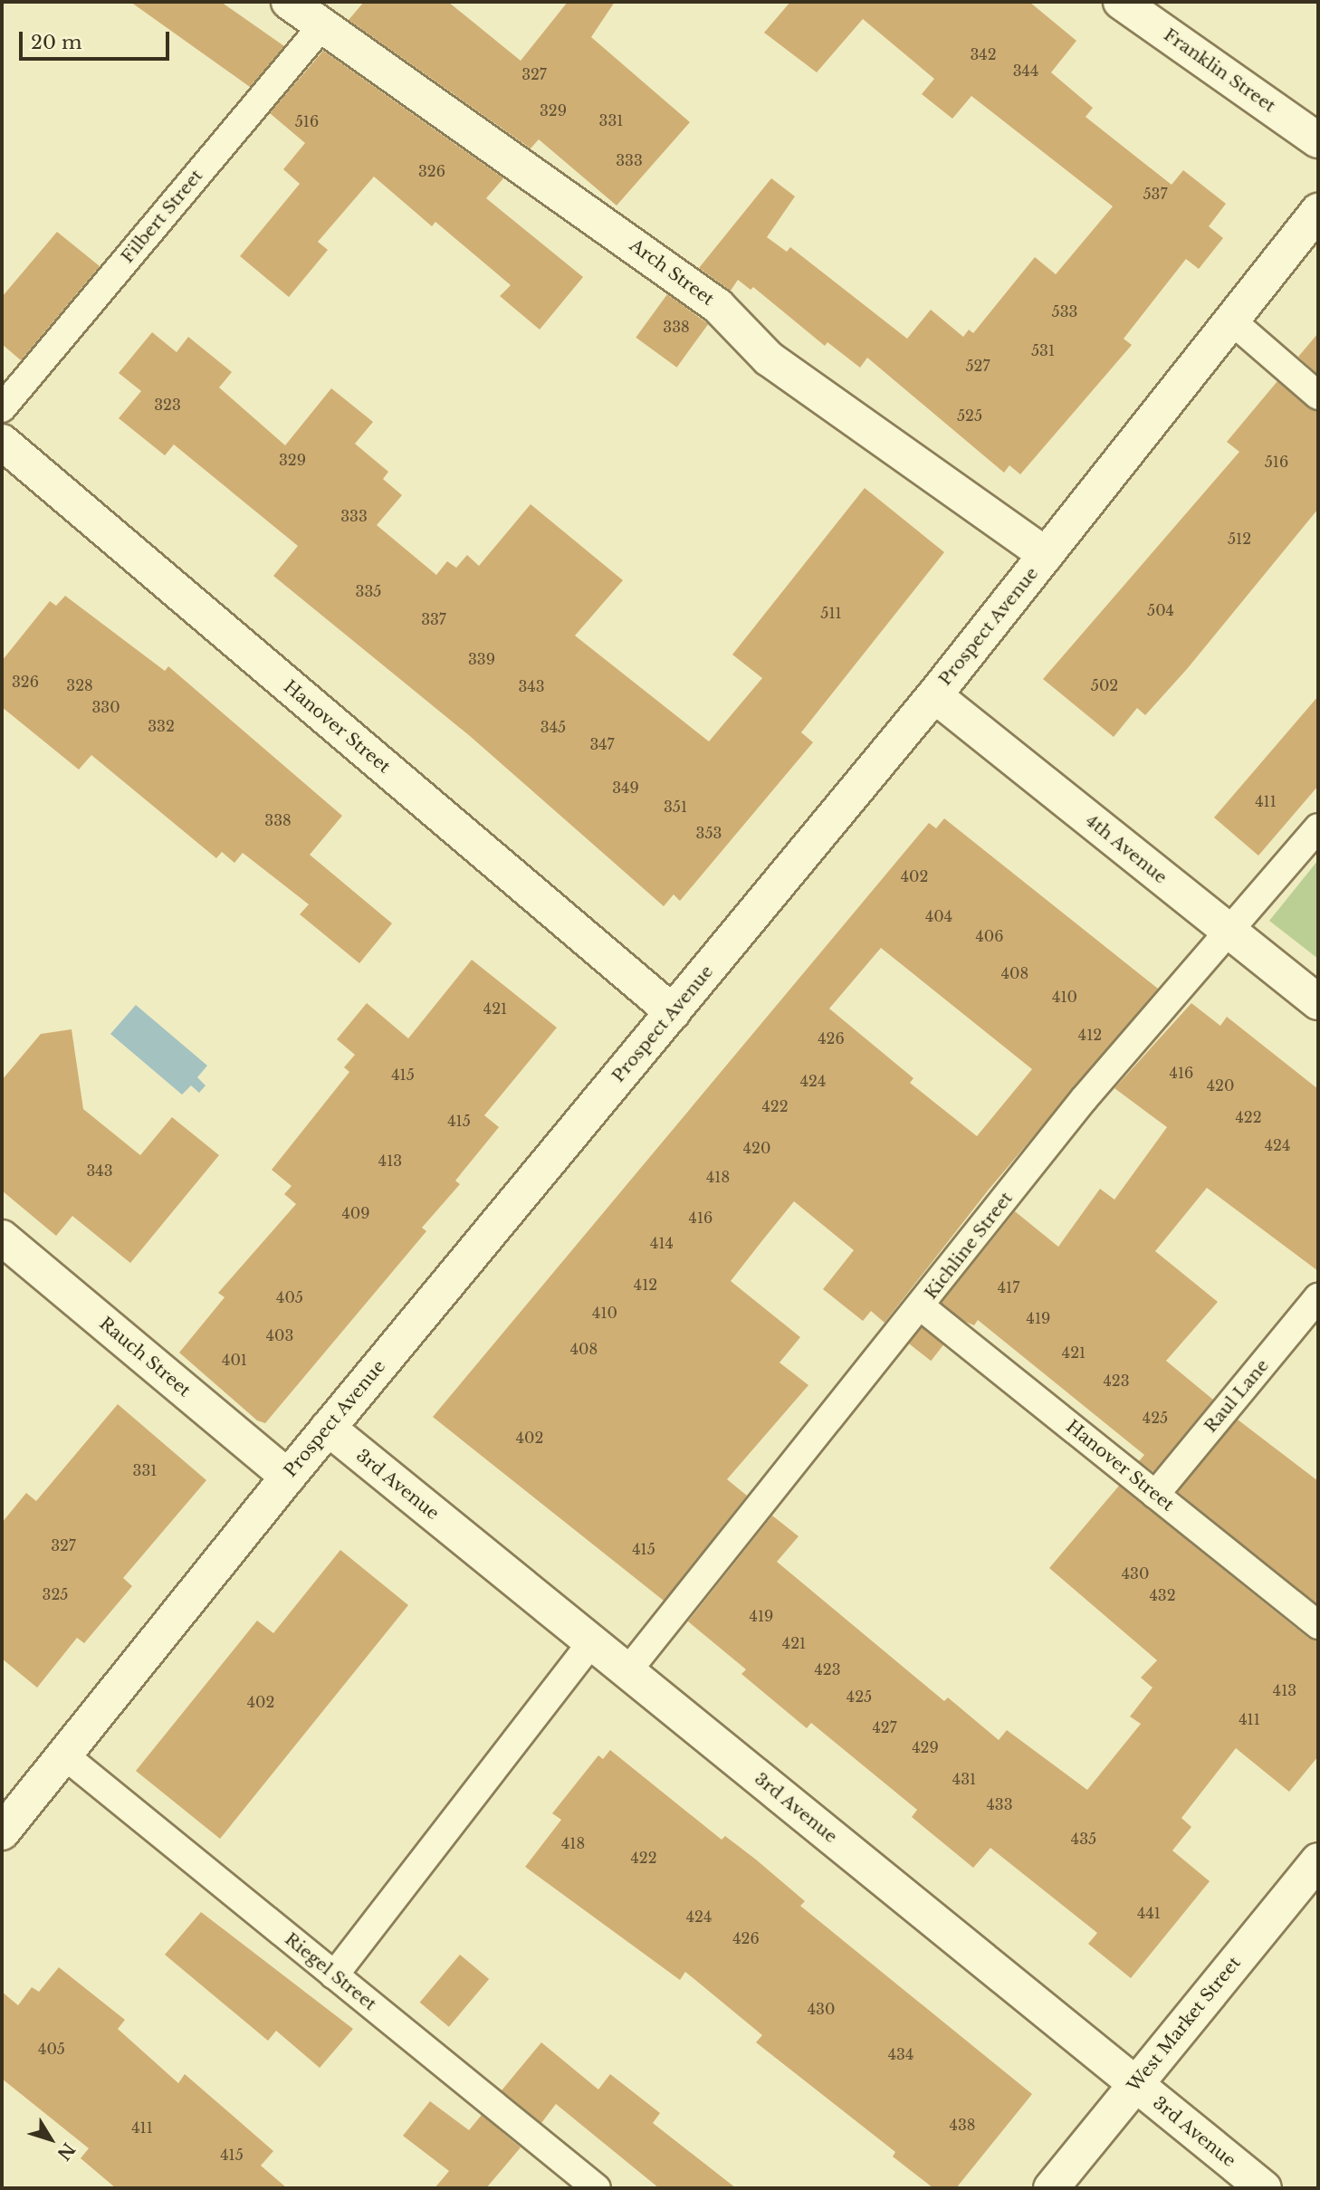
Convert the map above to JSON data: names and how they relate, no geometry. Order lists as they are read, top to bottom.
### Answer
{
  "streets": {
    "street": [
      "Franklin Street",
      "Arch Street",
      "Prospect Avenue",
      "Hanover Street",
      "4th Avenue",
      "Rauch Street",
      "3rd Avenue",
      "West Market Street"
    ],
    "lane": [
      "Filbert Street",
      "Kichline Street",
      "Raul Lane",
      "Riegel Street"
    ]
  },
  "crossings": [
    ["Filbert Street", "Arch Street"],
    ["Arch Street", "Prospect Avenue"],
    ["Prospect Avenue", "Hanover Street"],
    ["Prospect Avenue", "4th Avenue"],
    ["Prospect Avenue", "Rauch Street"],
    ["Prospect Avenue", "3rd Avenue"],
    ["Prospect Avenue", "Riegel Street"],
    ["Hanover Street", "Kichline Street"],
    ["Hanover Street", "Raul Lane"],
    ["4th Avenue", "Kichline Street"],
    ["Kichline Street", "3rd Avenue"],
    ["3rd Avenue", "West Market Street"]
  ],
  "house_numbers": [
    "342",
    "344",
    "327",
    "329",
    "331",
    "516",
    "333",
    "326",
    "537",
    "533",
    "338",
    "531",
    "527",
    "323",
    "525",
    "329",
    "516",
    "333",
    "512",
    "335",
    "504",
    "511",
    "337",
    "339",
    "326",
    "328",
    "502",
    "343",
    "330",
    "332",
    "345",
    "347",
    "349",
    "411",
    "351",
    "338",
    "353",
    "402",
    "404",
    "406",
    "408",
    "410",
    "421",
    "412",
    "426",
    "416",
    "415",
    "424",
    "420",
    "422",
    "422",
    "415",
    "424",
    "420",
    "413",
    "343",
    "418",
    "409",
    "416",
    "414",
    "412",
    "417",
    "405",
    "410",
    "419",
    "403",
    "408",
    "421",
    "401",
    "423",
    "425",
    "402",
    "331",
    "327",
    "415",
    "430",
    "325",
    "432",
    "419",
    "421",
    "423",
    "413",
    "425",
    "402",
    "411",
    "427",
    "429",
    "431",
    "433",
    "435",
    "418",
    "422",
    "441",
    "424",
    "426",
    "430",
    "405",
    "434",
    "438",
    "411",
    "415"
  ],
  "scale_bar": "20 m",
  "north": "bottom right"
}
